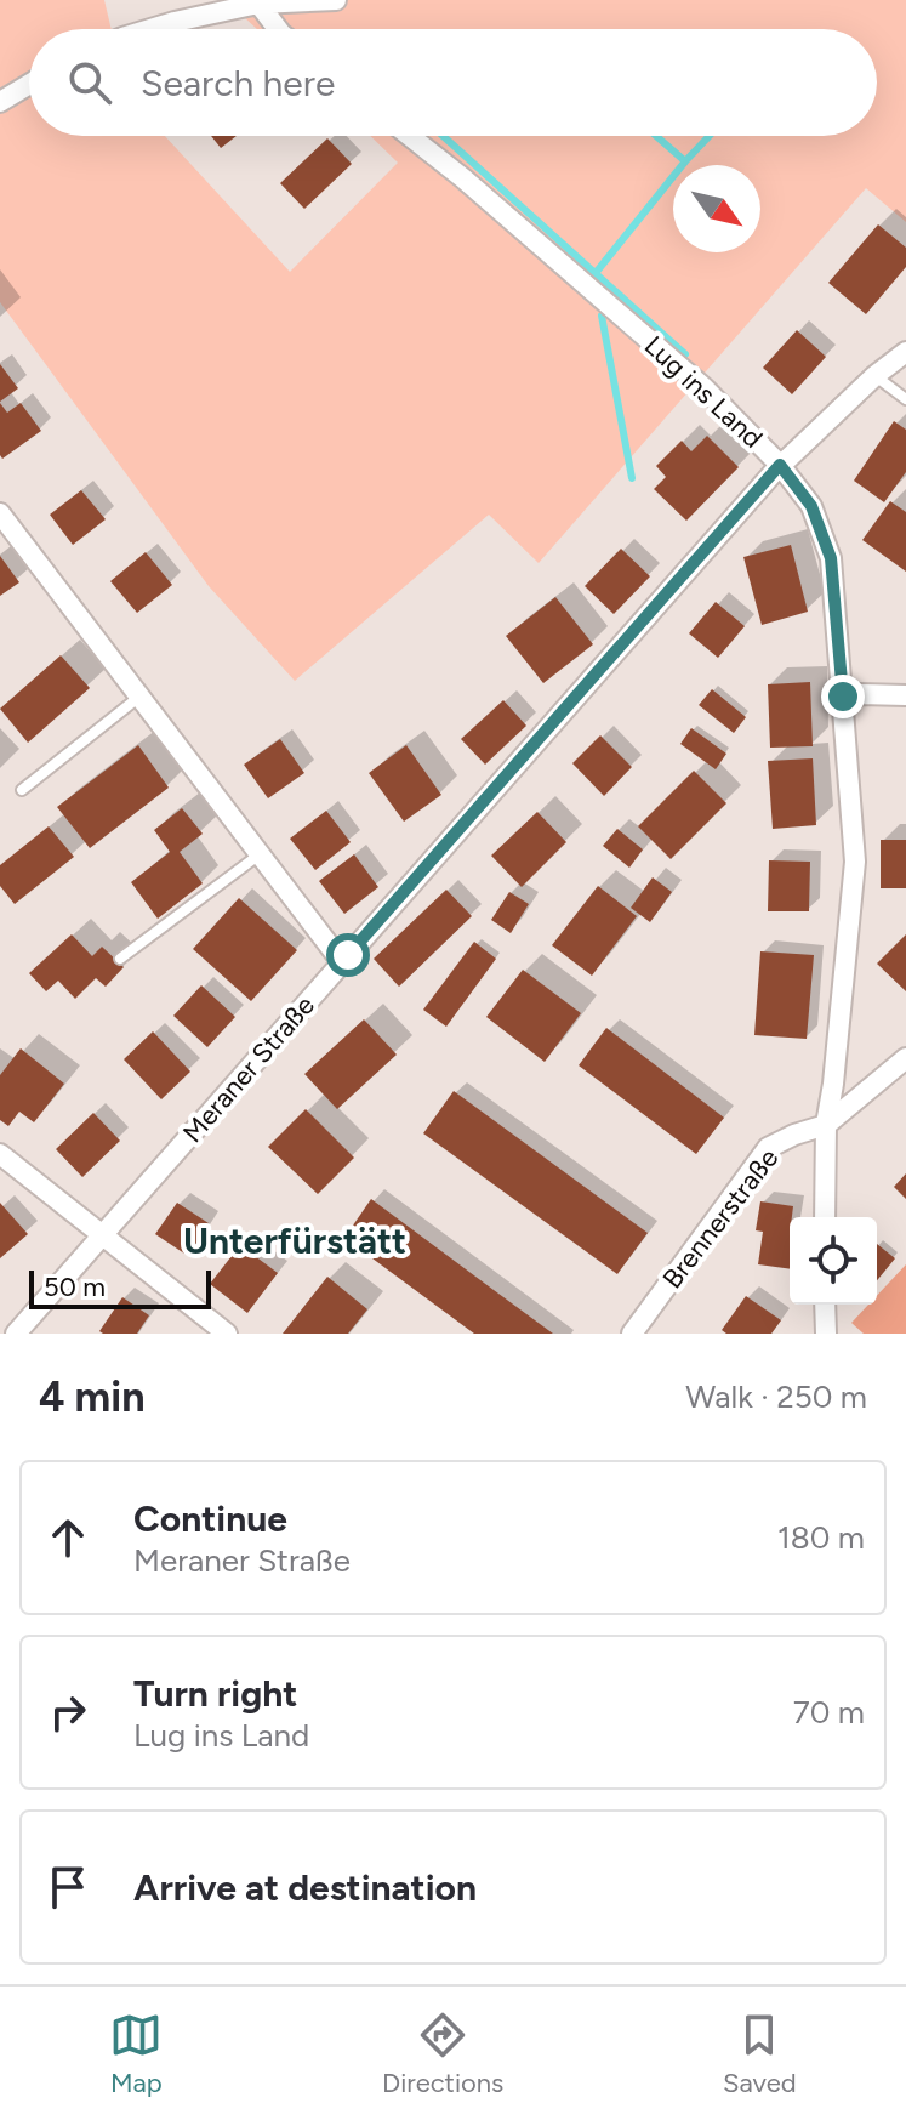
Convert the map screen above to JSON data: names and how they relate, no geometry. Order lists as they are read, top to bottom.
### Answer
{
  "streets": {
    "street": ["Lug ins Land", "Meraner Straße", "Brennerstraße"]
  },
  "crossings": [
    ["Lug ins Land", "Meraner Straße"],
    ["Lug ins Land", "Brennerstraße"]
  ],
  "districts": ["Unterfürstätt"],
  "scale_bar": "50 m",
  "north": "bottom right",
  "page": {
    "search": "Search here",
    "scale": "50 m",
    "heading": ["4 min", "Walk · 250 m"],
    "list": [
      ["Continue", "Meraner Straße", "180 m"],
      ["Turn right", "Lug ins Land", "70 m"],
      "Arrive at destination"
    ],
    "nav": ["Map", "Directions", "Saved"]
  }
}
